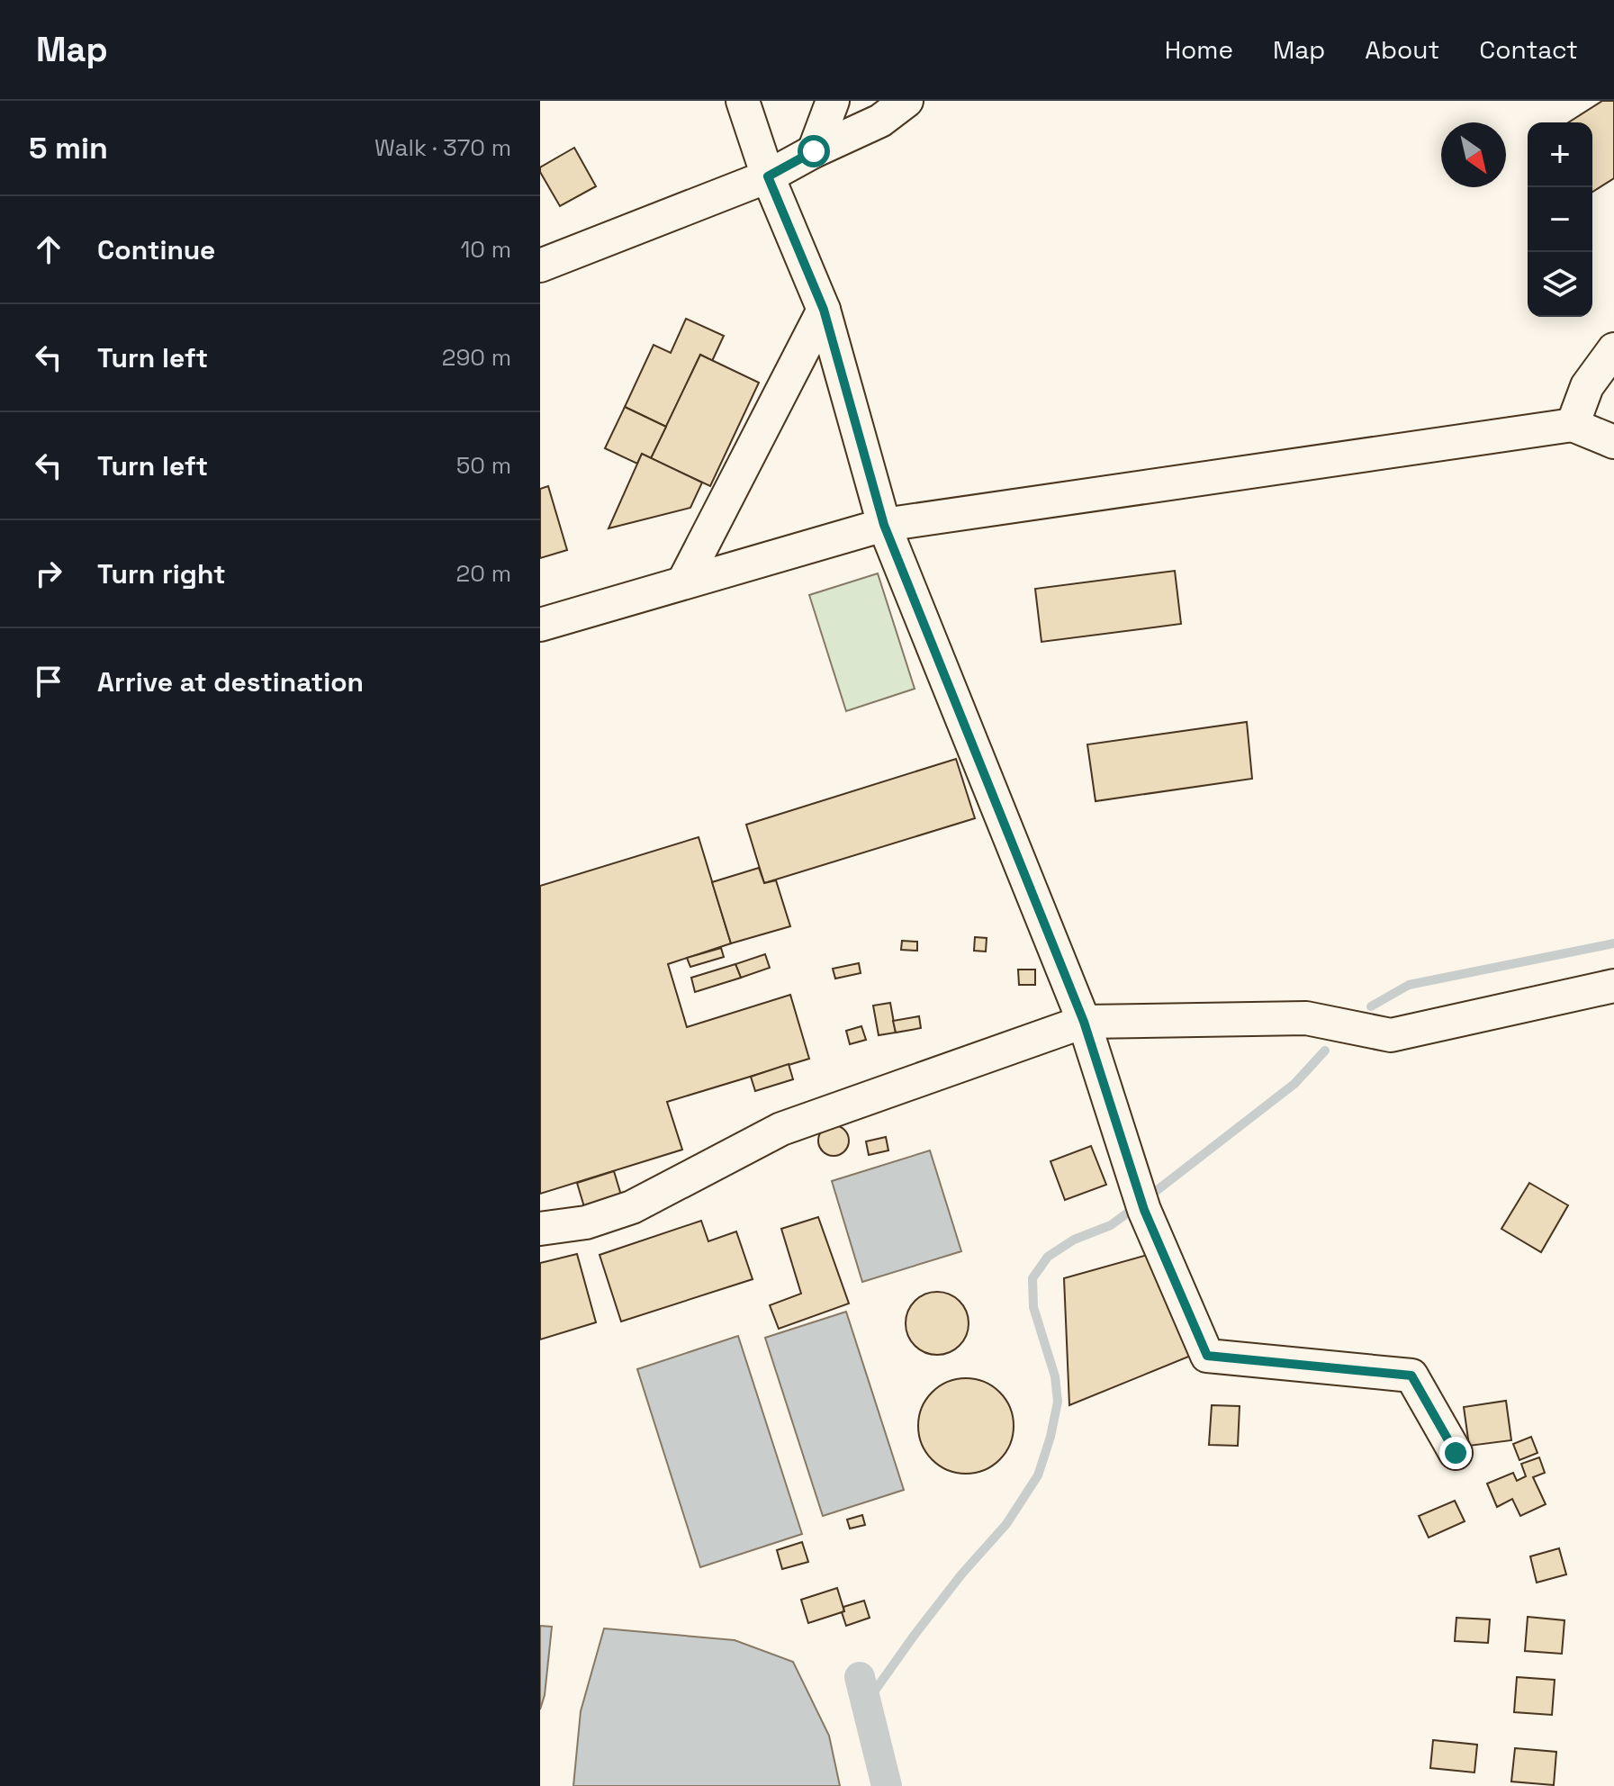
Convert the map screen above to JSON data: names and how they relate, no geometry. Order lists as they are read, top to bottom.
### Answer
{
  "north": "bottom right",
  "page": {
    "header": "Map",
    "nav": [
      "Home",
      "Map",
      "About",
      "Contact"
    ],
    "heading": ["5 min", "Walk · 370 m"],
    "map_buttons": ["+", "−"],
    "list": [
      ["Continue", "10 m"],
      ["Turn left", "290 m"],
      ["Turn left", "50 m"],
      ["Turn right", "20 m"],
      "Arrive at destination"
    ]
  }
}
